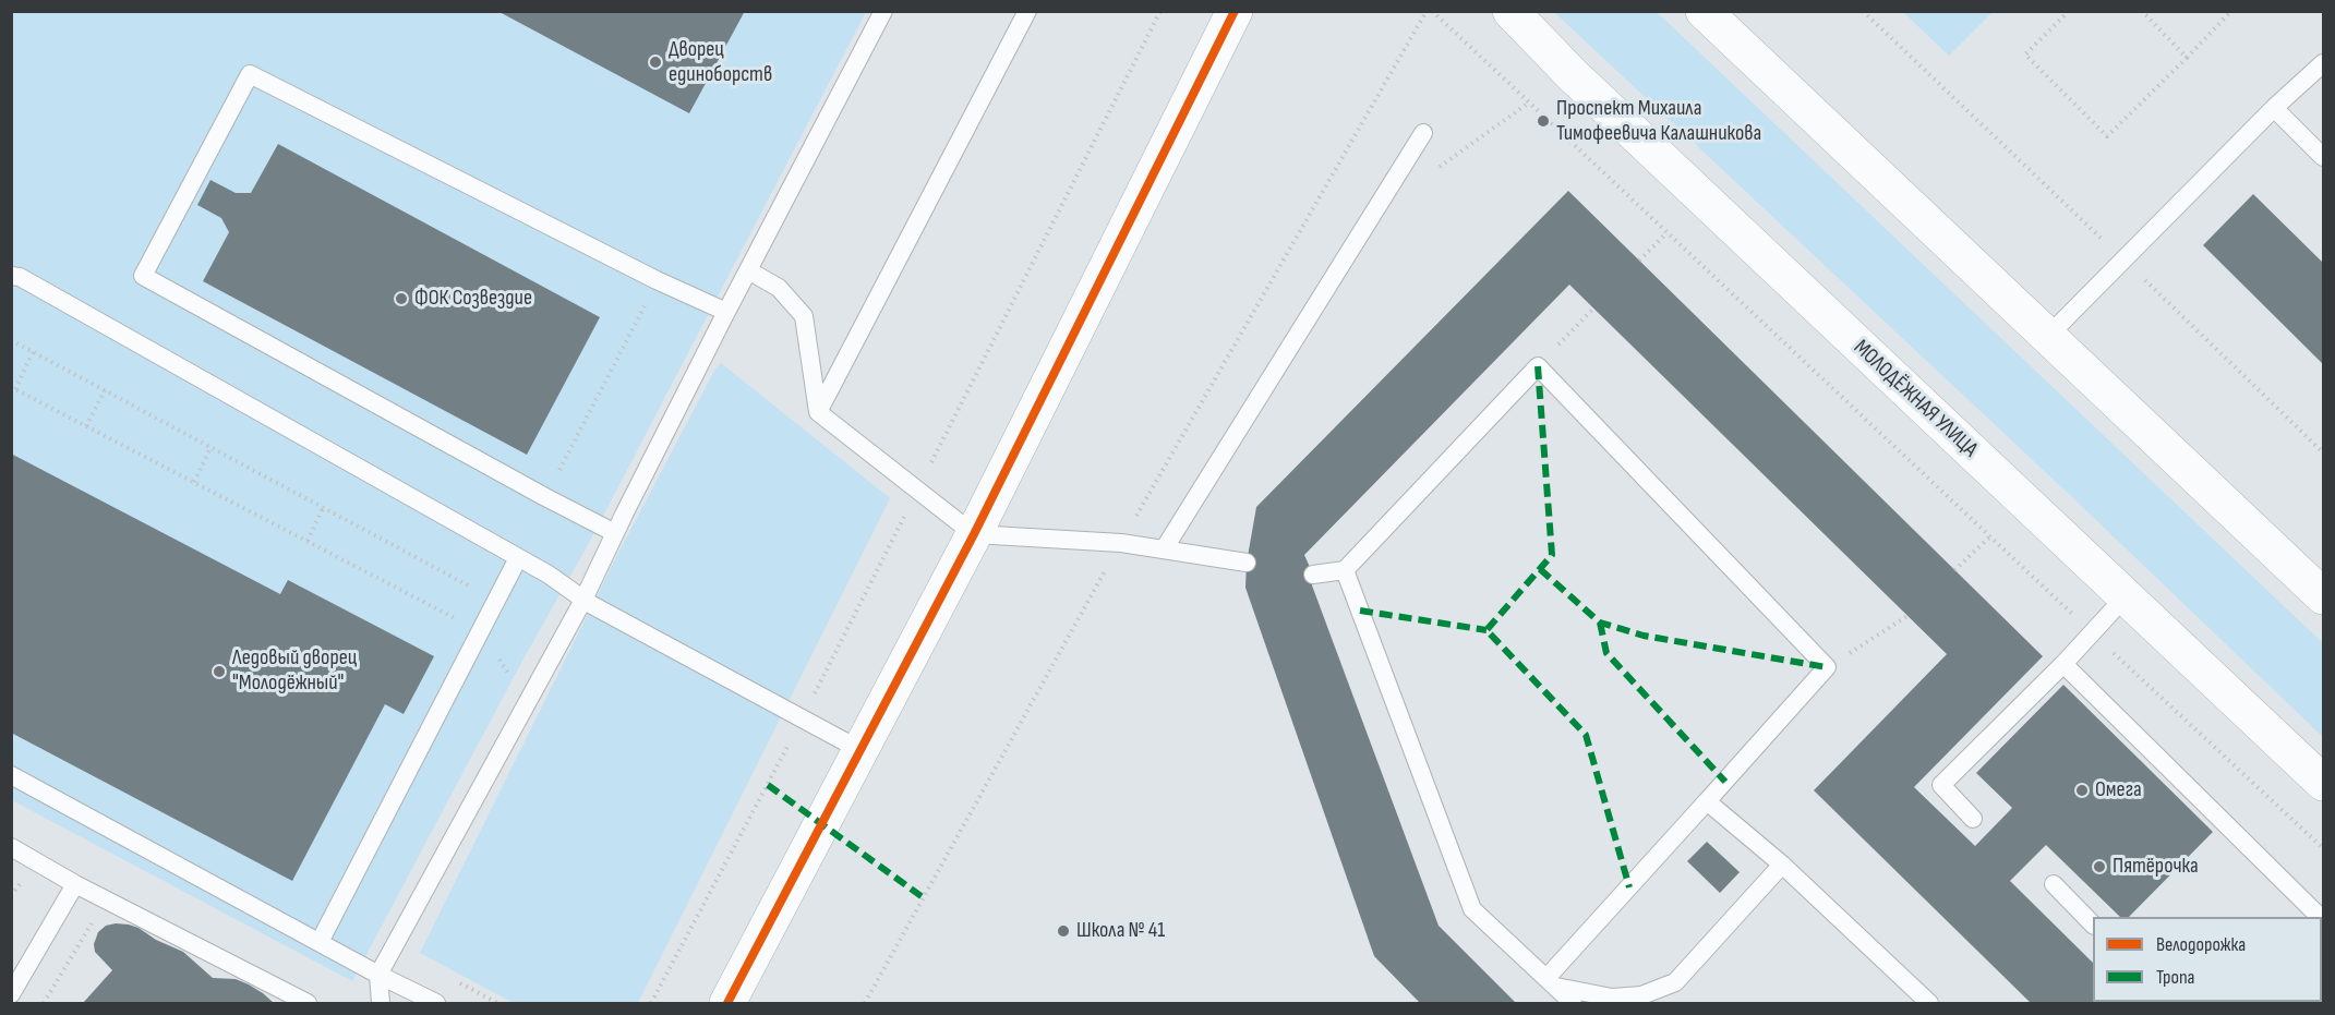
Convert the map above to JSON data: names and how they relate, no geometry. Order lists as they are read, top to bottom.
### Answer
{
  "streets": {
    "main road": ["МОЛОДЁЖНАЯ УЛИЦА"]
  },
  "places": [
    "Дворец единоборств",
    "Проспект Михаила Тимофеевича Калашникова",
    "ФОК Созвездие",
    "Ледовый дворец \"Молодёжный\"",
    "Омега",
    "Пятёрочка",
    "Школа № 41"
  ],
  "legend": ["Велодорожка", "Тропа"]
}
